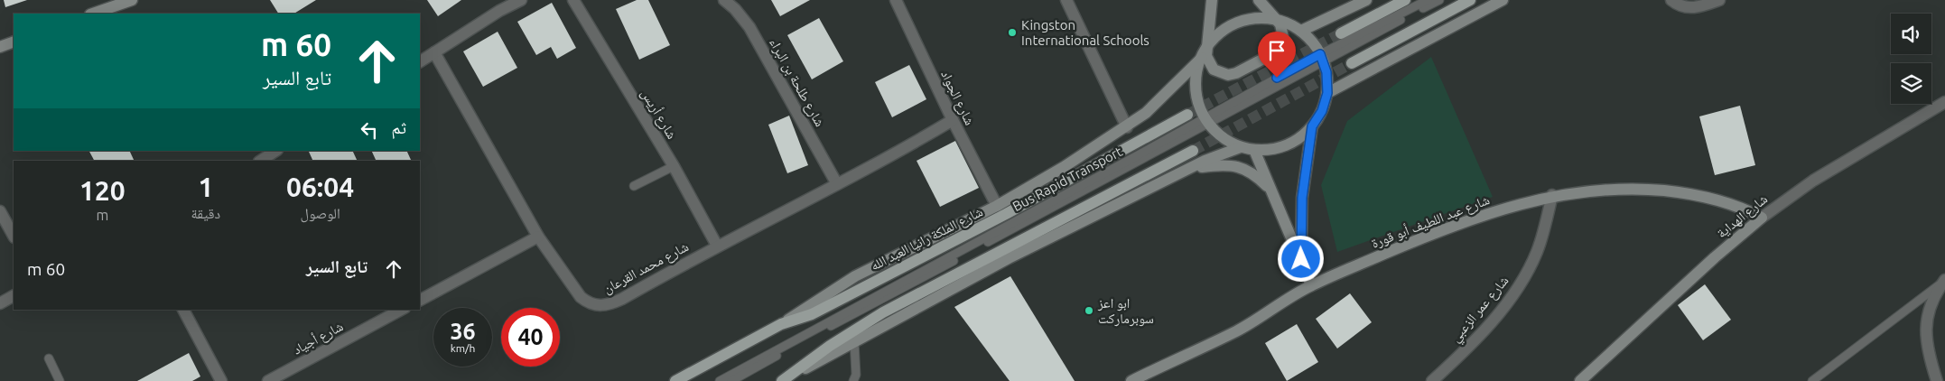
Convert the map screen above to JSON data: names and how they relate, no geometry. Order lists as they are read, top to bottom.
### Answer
{
  "streets": {
    "main road": ["شارع الهداية", "شارع عبد اللطيف أبو قورة", "شارع الملكة رانيا العبد الله"],
    "street": [
      "شارع طلحة بن البراء",
      "شارع الجواد",
      "شارع أريس",
      "شارع محمد القرعان",
      "شارع عمر الزعبي",
      "شارع أجياد"
    ],
    "lane": ["Bus Rapid Transport"]
  },
  "crossings": [
    ["شارع طلحة بن البراء", "شارع محمد القرعان"],
    ["شارع الجواد", "شارع محمد القرعان"],
    ["شارع أريس", "شارع محمد القرعان"],
    ["شارع الهداية", "شارع عبد اللطيف أبو قورة"],
    ["شارع عبد اللطيف أبو قورة", "شارع عمر الزعبي"]
  ],
  "places": ["Kingston International Schools", "ابو اعز سوبرماركت"],
  "page": {
    "turn": ["60 m", "تابع السير"],
    "then": "ثم",
    "eta": [
      "06:04",
      "الوصول",
      "1",
      "دقيقة",
      "120",
      "m"
    ],
    "list": [
      {
        "name": "تابع السير",
        "value": "60 m"
      }
    ],
    "speed": "36 km/h",
    "limit": "40"
  }
}
